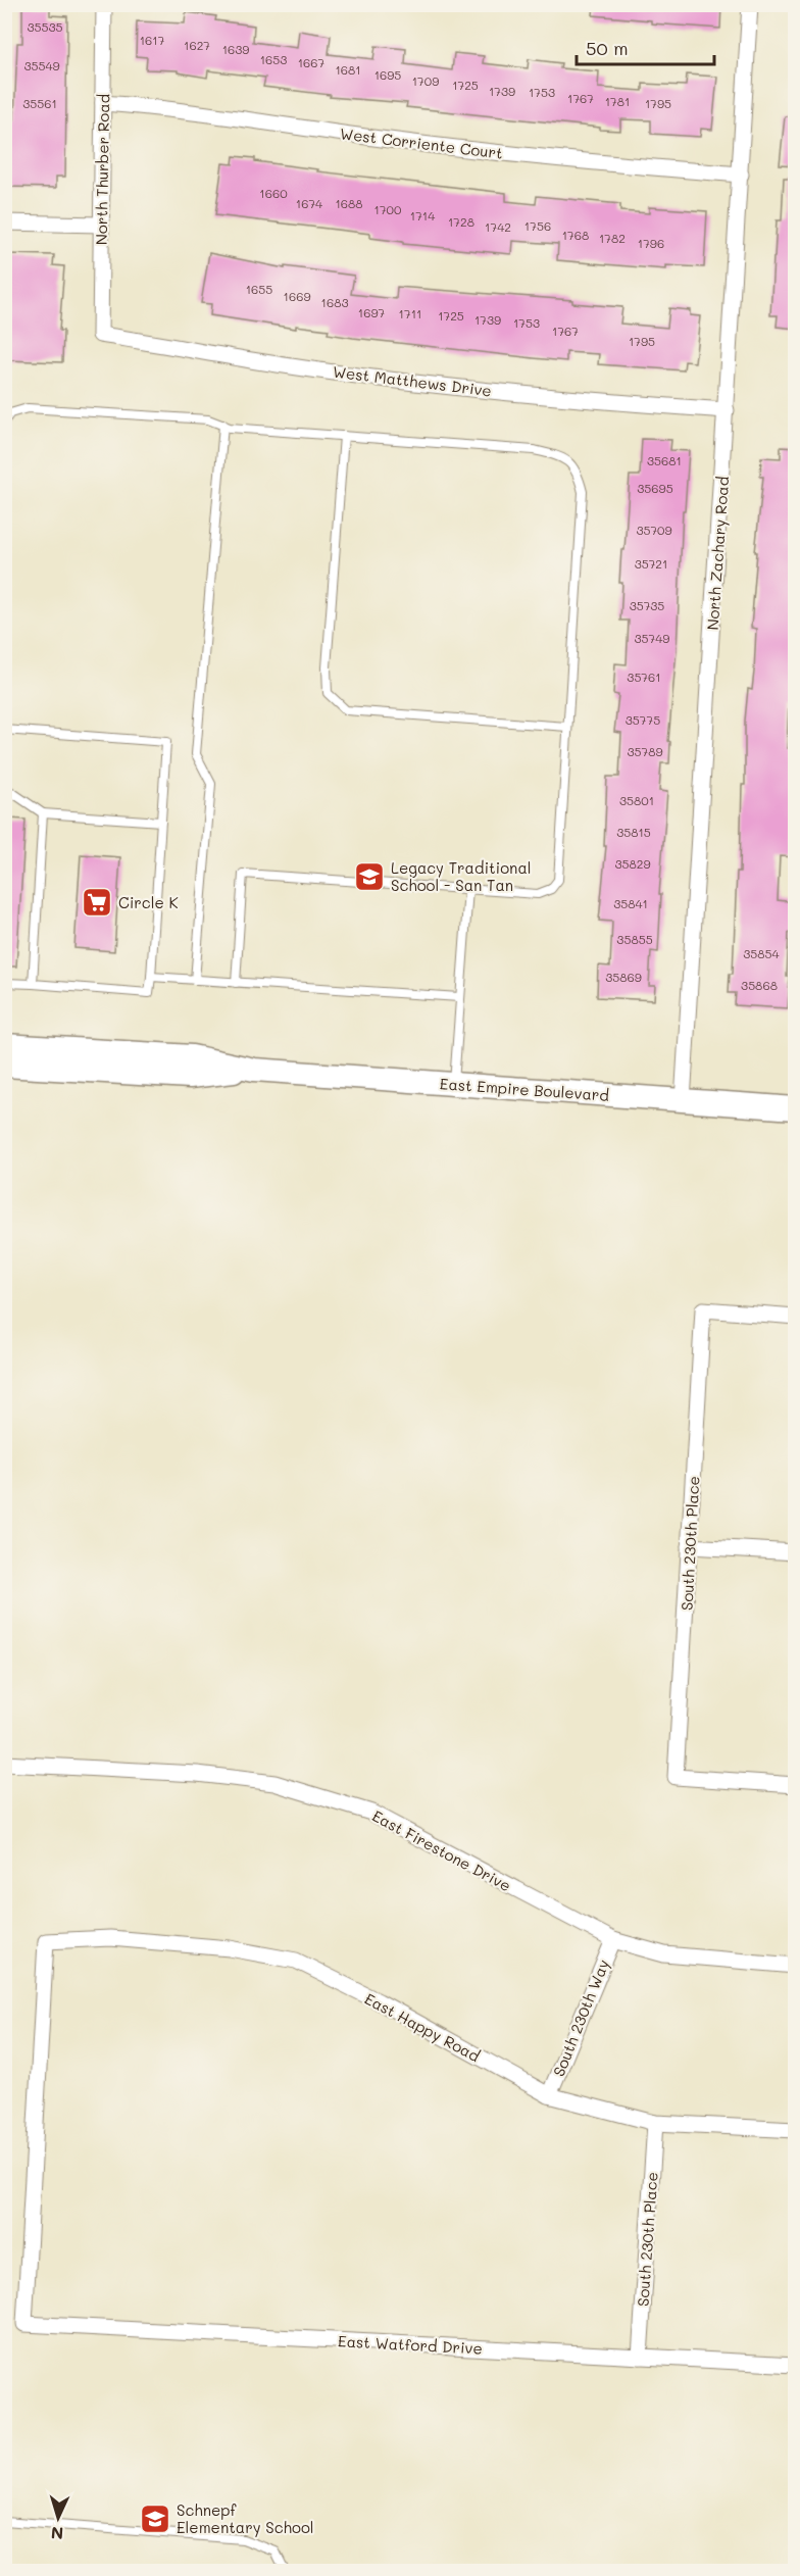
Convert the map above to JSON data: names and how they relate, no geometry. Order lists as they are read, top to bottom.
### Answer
{
  "streets": {
    "street": [
      "West Corriente Court",
      "North Thurber Road",
      "West Matthews Drive",
      "North Zachary Road",
      "East Empire Boulevard",
      "South 230th Place",
      "East Firestone Drive",
      "South 230th Way",
      "East Happy Road",
      "East Watford Drive"
    ]
  },
  "crossings": [
    ["West Corriente Court", "North Thurber Road"],
    ["West Corriente Court", "North Zachary Road"],
    ["North Thurber Road", "West Matthews Drive"],
    ["West Matthews Drive", "North Zachary Road"],
    ["North Zachary Road", "East Empire Boulevard"],
    ["South 230th Place", "East Happy Road"],
    ["South 230th Place", "East Watford Drive"],
    ["East Firestone Drive", "South 230th Way"],
    ["South 230th Way", "East Happy Road"],
    ["East Happy Road", "East Watford Drive"]
  ],
  "places": {
    "school or university": ["Legacy Traditional School - San Tan", "Schnepf Elementary School"],
    "supermarket": ["Circle K"]
  },
  "house_numbers": [
    "35535",
    "1617",
    "1627",
    "1639",
    "1653",
    "1667",
    "35549",
    "1681",
    "1695",
    "1709",
    "1725",
    "1739",
    "1753",
    "1767",
    "1781",
    "35561",
    "1795",
    "1660",
    "1674",
    "1688",
    "1700",
    "1714",
    "1728",
    "1756",
    "1742",
    "1768",
    "1782",
    "1796",
    "1655",
    "1669",
    "1683",
    "1697",
    "1711",
    "1725",
    "1739",
    "1753",
    "1767",
    "1795",
    "35681",
    "35695",
    "35709",
    "35721",
    "35735",
    "35749",
    "35761",
    "35775",
    "35789",
    "35801",
    "35815",
    "35829",
    "35841",
    "35855",
    "35854",
    "35869",
    "35868"
  ],
  "scale_bar": "50 m",
  "north": "bottom"
}
